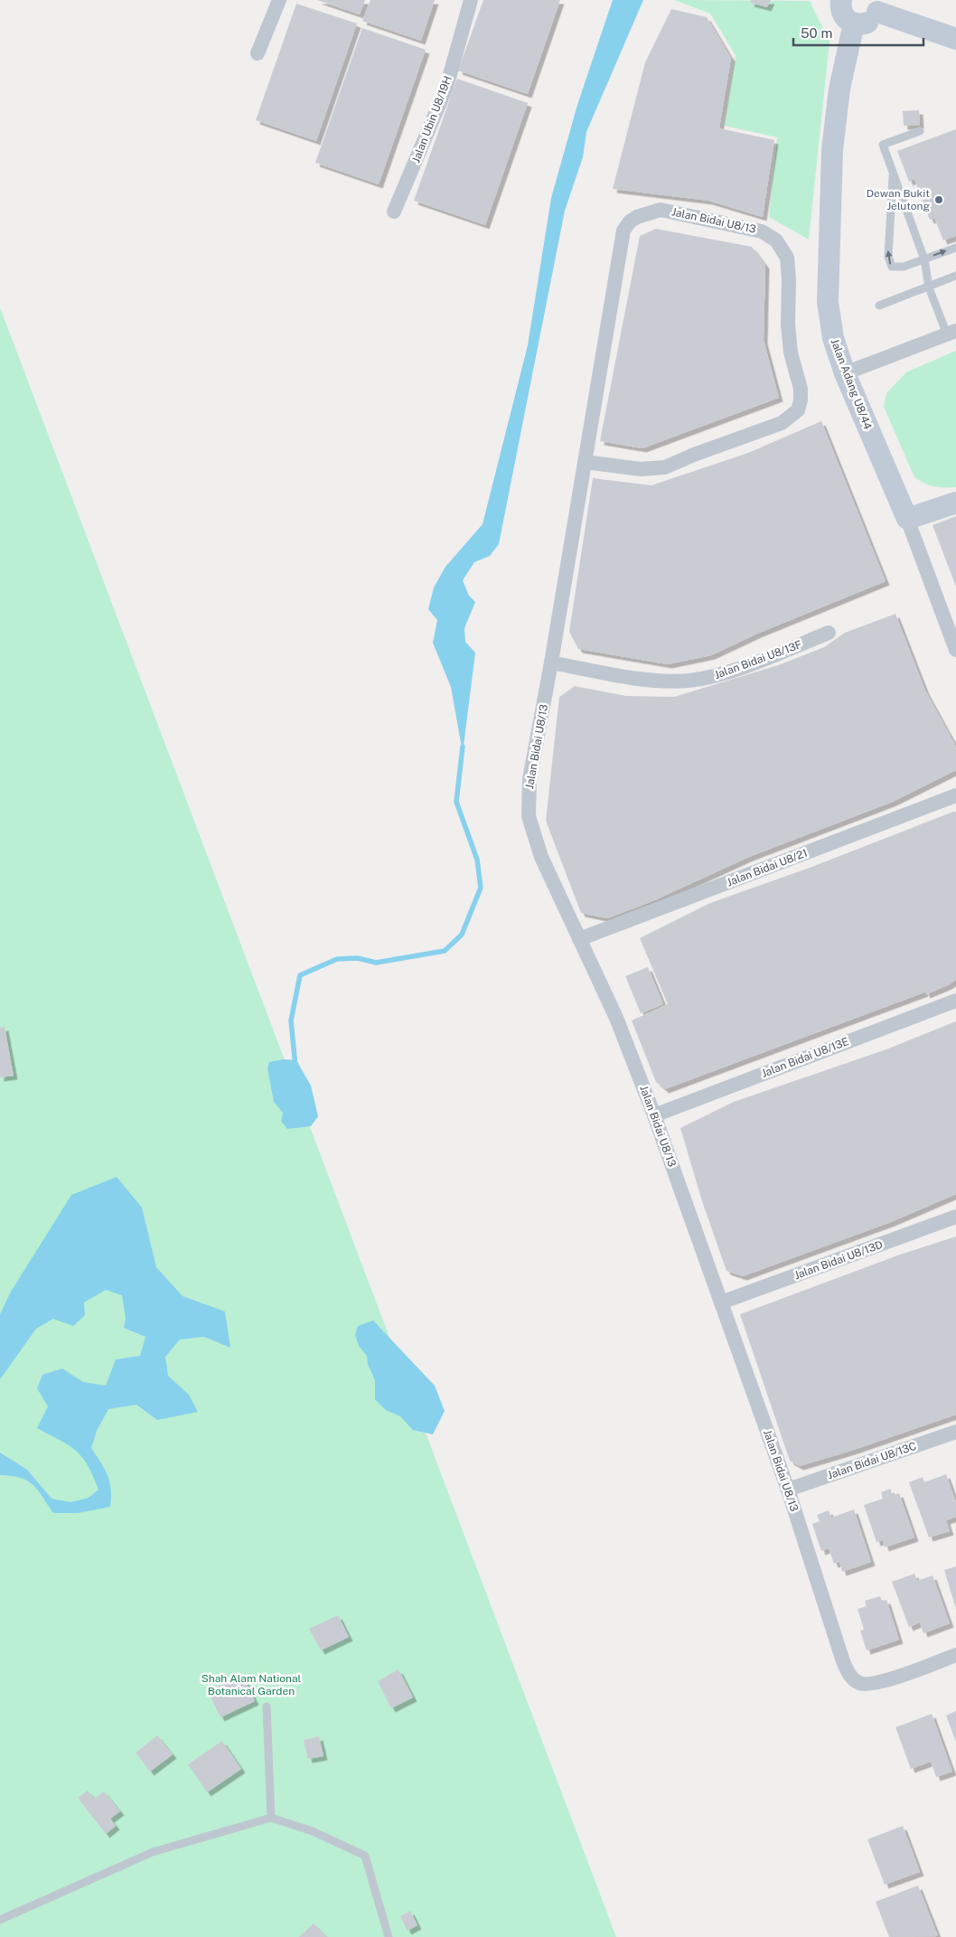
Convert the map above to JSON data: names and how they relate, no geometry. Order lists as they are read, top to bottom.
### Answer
{
  "streets": {
    "street": [
      "Jalan Ubin U8/19H",
      "Jalan Bidai U8/13",
      "Jalan Adang U8/44",
      "Jalan Bidai U8/13F",
      "Jalan Bidai U8/21",
      "Jalan Bidai U8/13E",
      "Jalan Bidai U8/13D",
      "Jalan Bidai U8/13C"
    ]
  },
  "crossings": [
    ["Jalan Bidai U8/13", "Jalan Bidai U8/13F"],
    ["Jalan Bidai U8/13", "Jalan Bidai U8/21"],
    ["Jalan Bidai U8/13", "Jalan Bidai U8/13E"],
    ["Jalan Bidai U8/13", "Jalan Bidai U8/13D"],
    ["Jalan Bidai U8/13", "Jalan Bidai U8/13C"]
  ],
  "parks": ["Shah Alam National Botanical Garden"],
  "places": ["Dewan Bukit Jelutong"],
  "scale_bar": "50 m"
}
